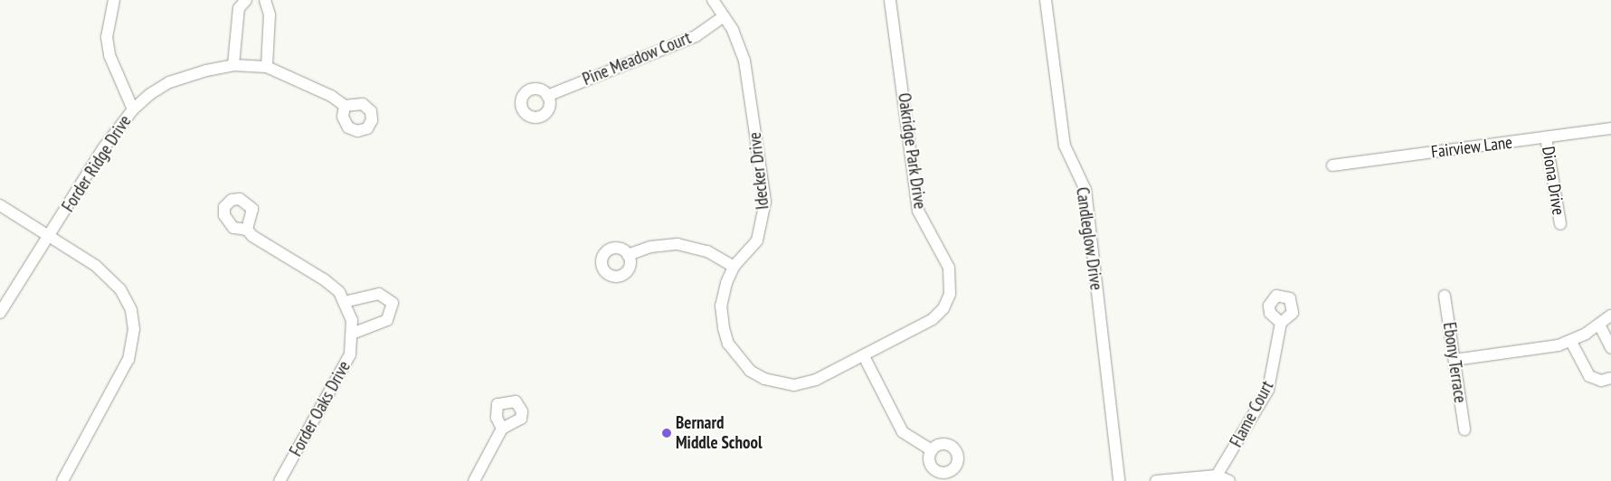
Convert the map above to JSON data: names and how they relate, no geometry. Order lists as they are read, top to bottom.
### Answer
{
  "streets": {
    "street": [
      "Pine Meadow Court",
      "Fairview Lane",
      "Oakridge Park Drive",
      "Forder Ridge Drive",
      "Idecker Drive",
      "Diona Drive",
      "Candleglow Drive",
      "Ebony Terrace",
      "Forder Oaks Drive",
      "Flame Court"
    ]
  },
  "crossings": [
    ["Pine Meadow Court", "Idecker Drive"],
    ["Fairview Lane", "Diona Drive"],
    ["Oakridge Park Drive", "Idecker Drive"]
  ],
  "places": ["Bernard Middle School"]
}
